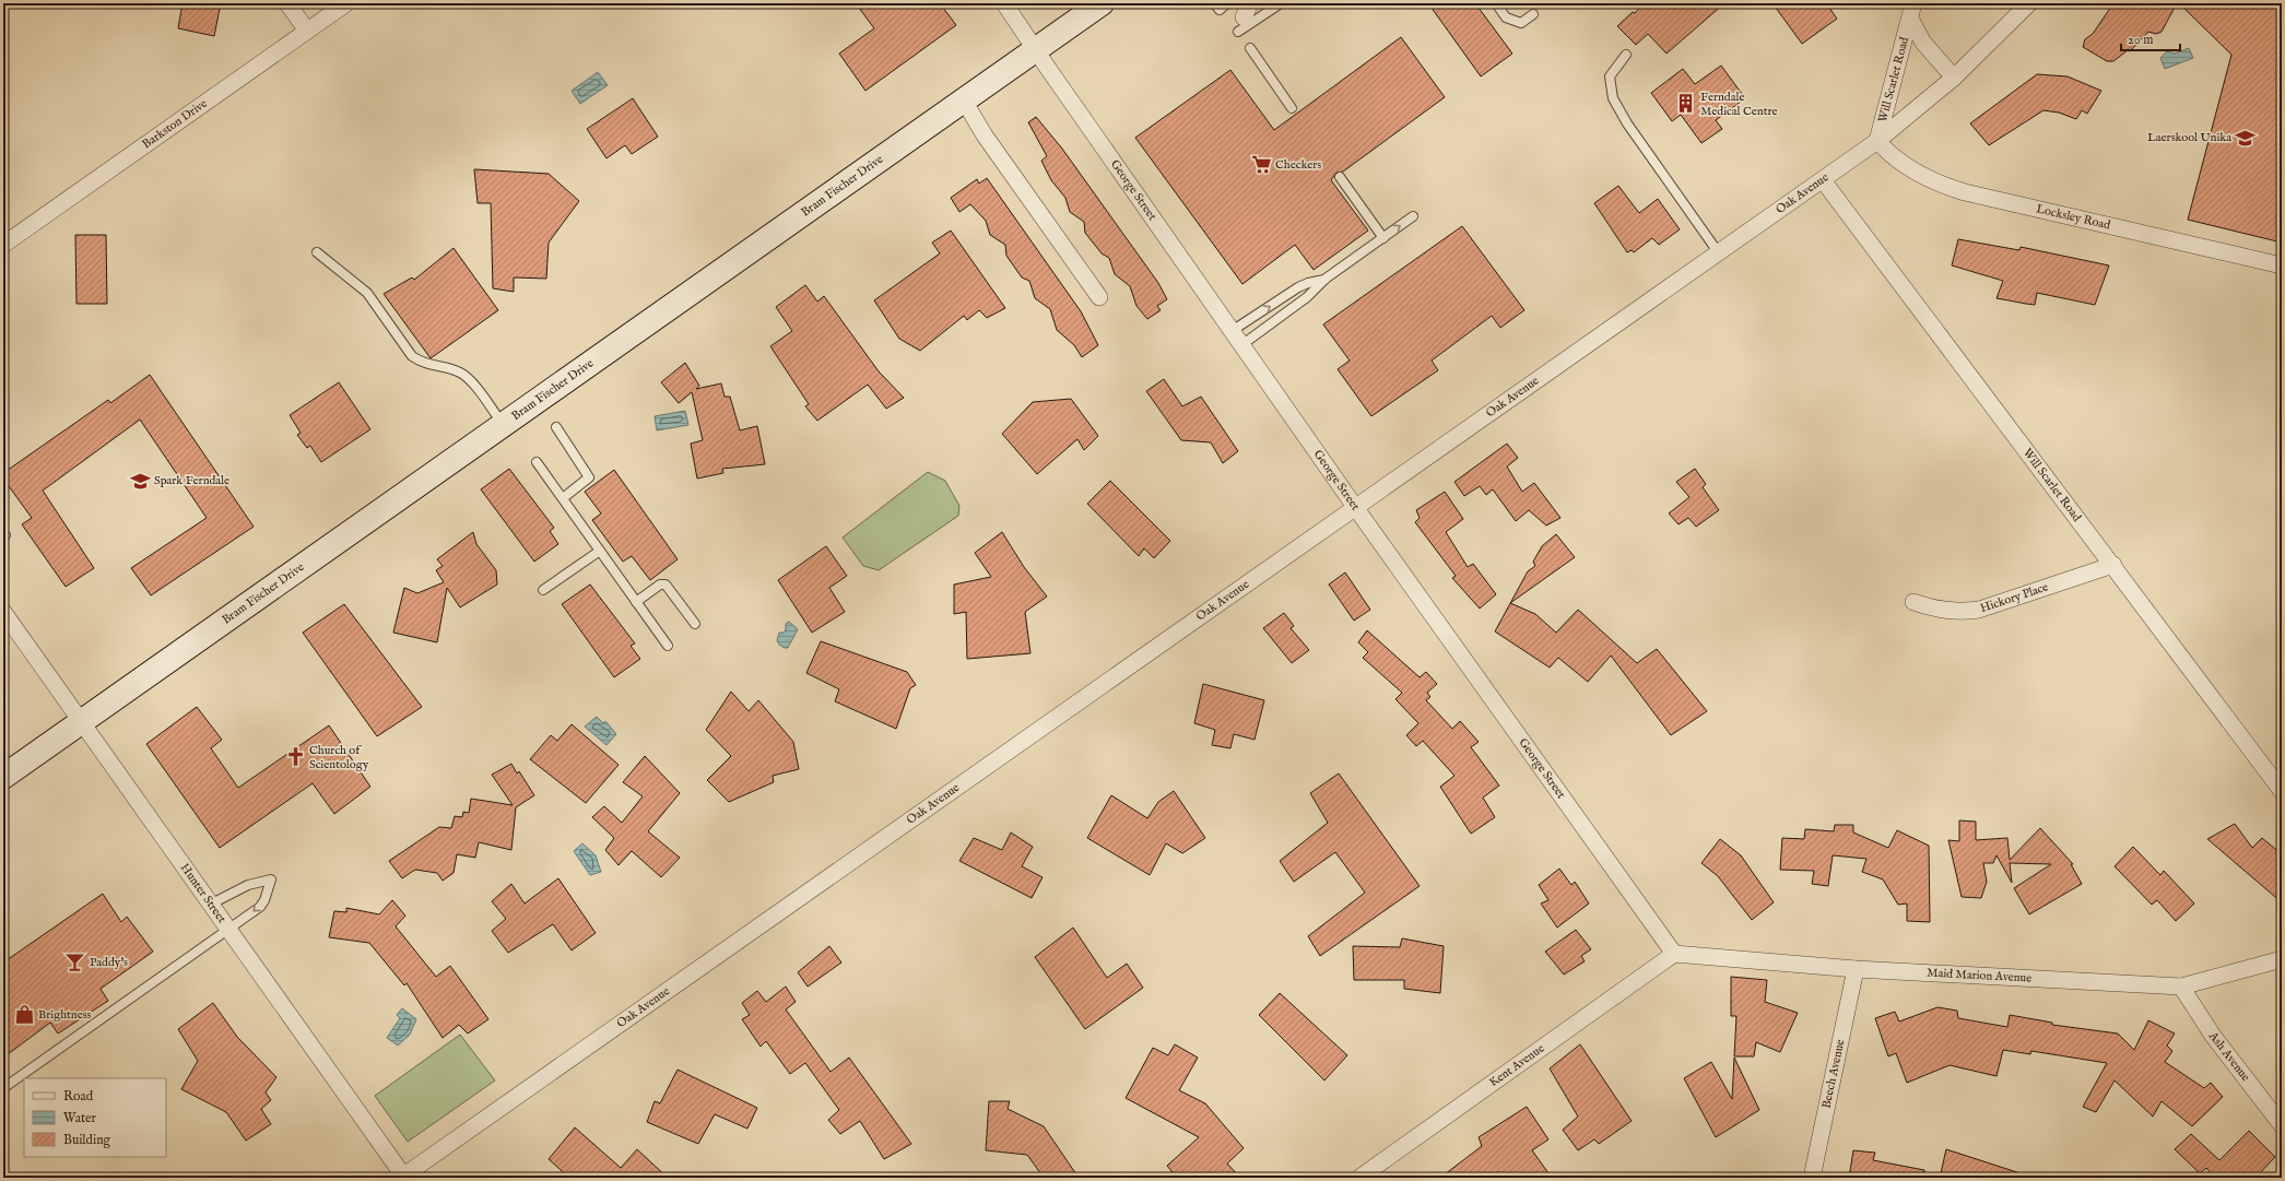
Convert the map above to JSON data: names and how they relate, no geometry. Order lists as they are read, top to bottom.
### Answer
{
  "streets": {
    "main road": ["Bram Fischer Drive"],
    "street": [
      "Will Scarlet Road",
      "Barkston Drive",
      "George Street",
      "Oak Avenue",
      "Locksley Road",
      "Hickory Place",
      "Hunter Street",
      "Maid Marion Avenue",
      "Ash Avenue",
      "Kent Avenue",
      "Beech Avenue"
    ]
  },
  "crossings": [
    ["Will Scarlet Road", "Oak Avenue"],
    ["Will Scarlet Road", "Locksley Road"],
    ["Will Scarlet Road", "Hickory Place"],
    ["Bram Fischer Drive", "George Street"],
    ["Bram Fischer Drive", "Hunter Street"],
    ["George Street", "Oak Avenue"],
    ["George Street", "Maid Marion Avenue"],
    ["George Street", "Kent Avenue"],
    ["Oak Avenue", "Locksley Road"],
    ["Oak Avenue", "Hunter Street"],
    ["Maid Marion Avenue", "Ash Avenue"],
    ["Maid Marion Avenue", "Kent Avenue"],
    ["Maid Marion Avenue", "Beech Avenue"]
  ],
  "places": {
    "building": ["Ferndale Medical Centre"],
    "school or university": ["Laerskool Unika", "Spark Ferndale"],
    "supermarket": ["Checkers"],
    "church": ["Church of Scientology"],
    "bar": ["Paddy's"],
    "shop": ["Brightness"]
  },
  "legend": ["Road", "Water", "Building"],
  "scale_bar": "20 m"
}
